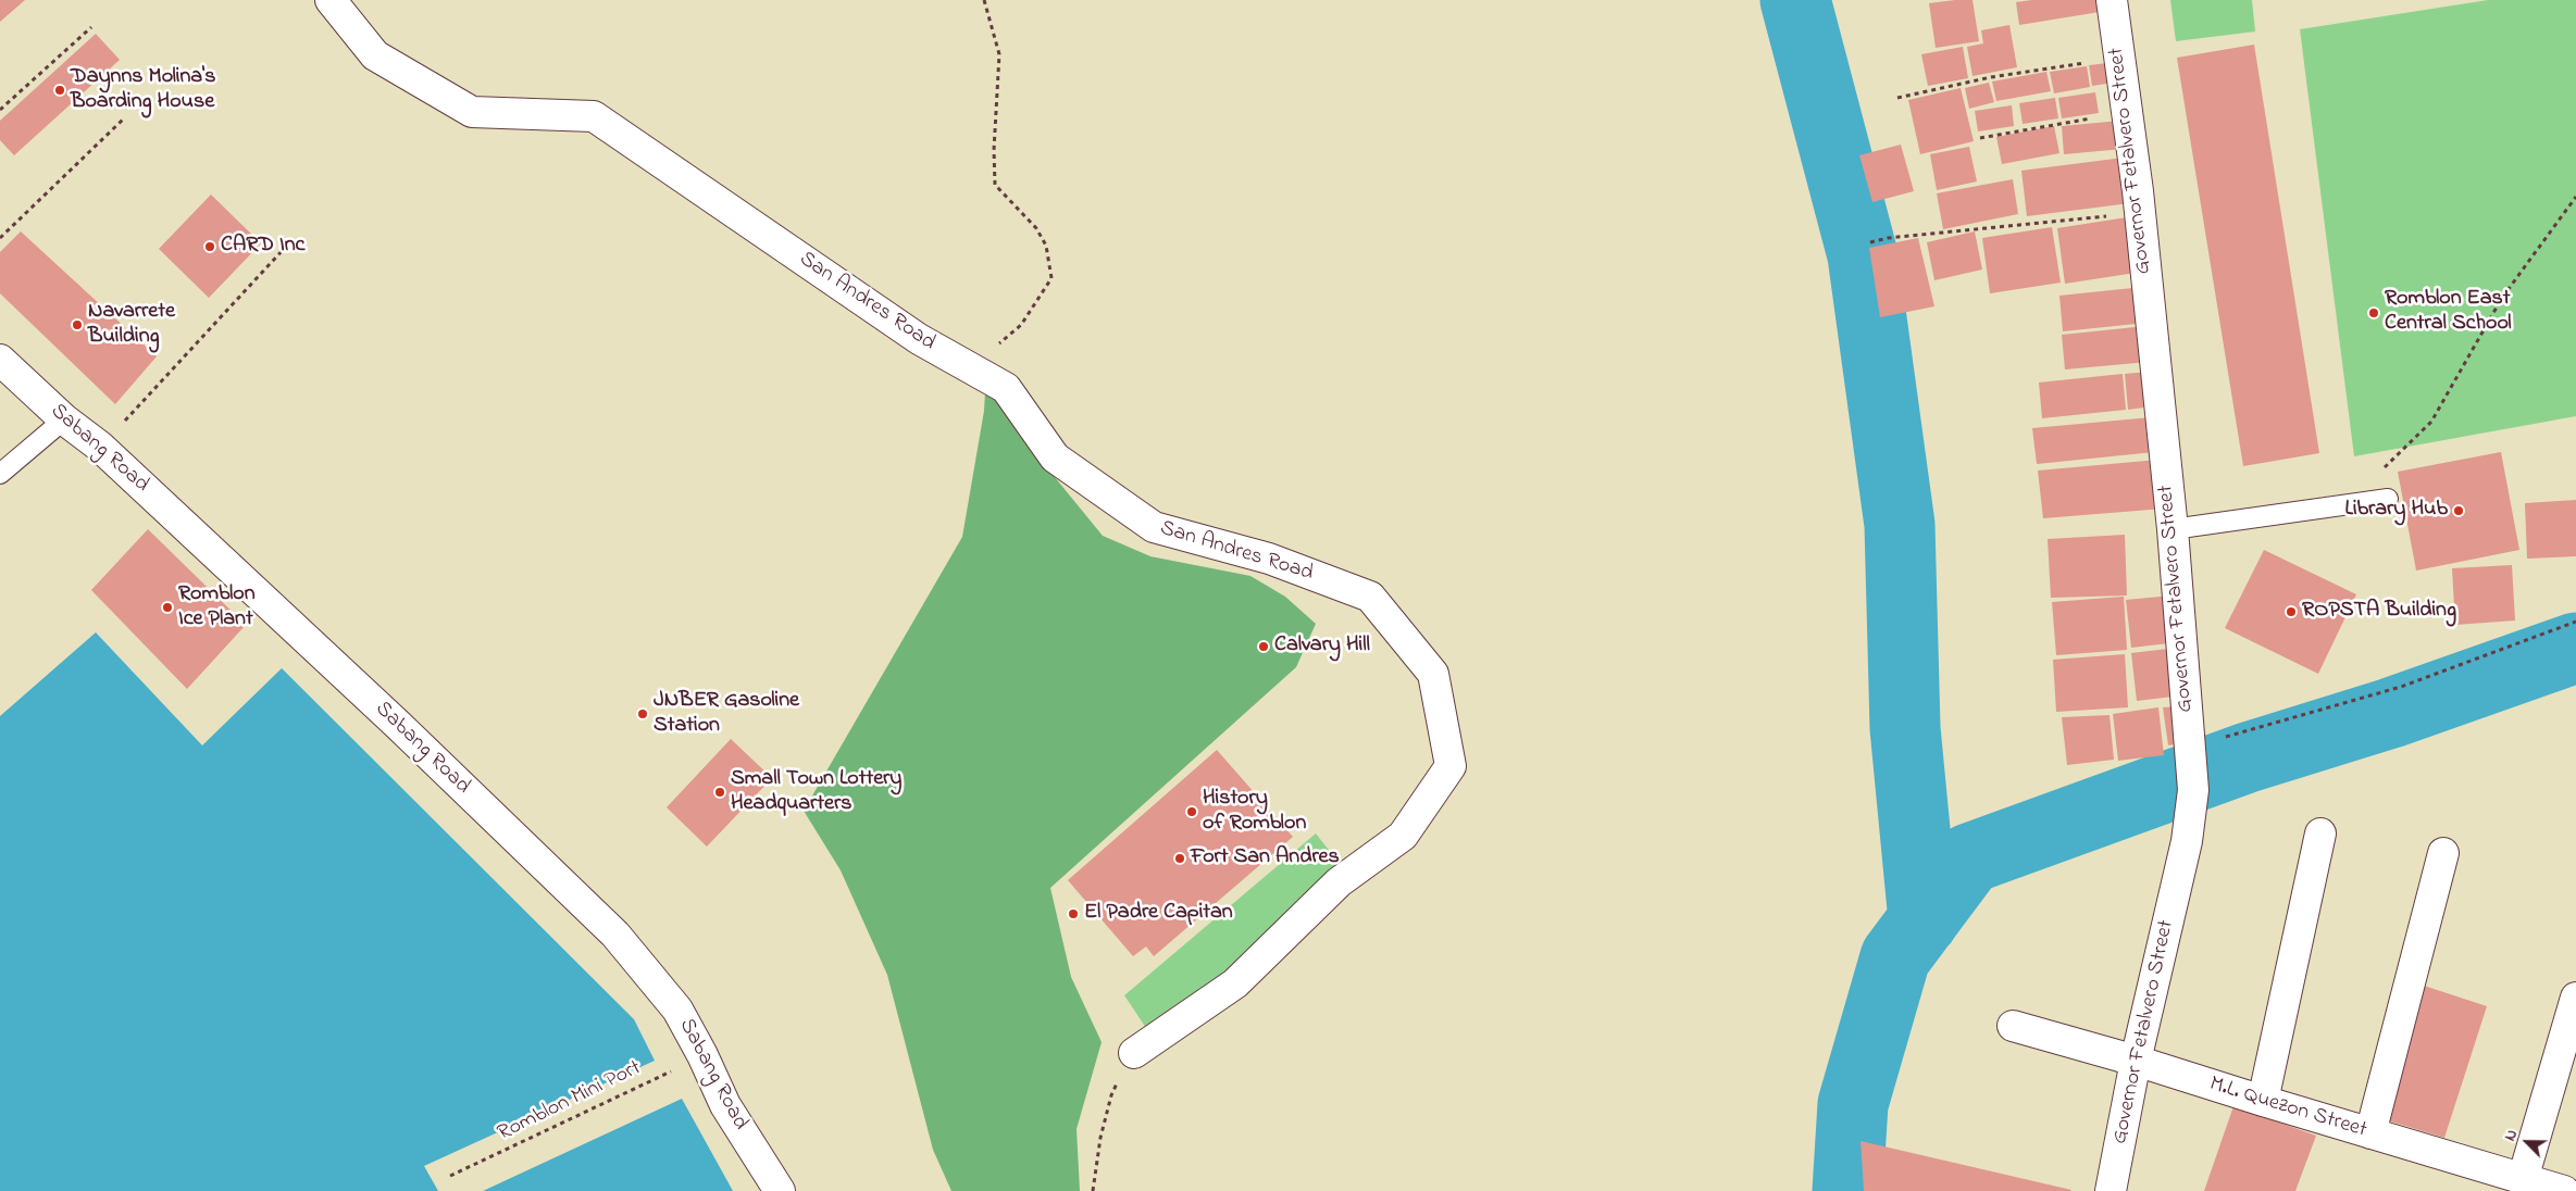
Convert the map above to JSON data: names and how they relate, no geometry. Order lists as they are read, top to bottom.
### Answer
{
  "streets": {
    "street": [
      "Governor Fetalvero Street",
      "San Andres Road",
      "Sabang Road",
      "M.L. Quezon Street"
    ],
    "path": ["Romblon Mini Port"]
  },
  "crossings": [
    ["Governor Fetalvero Street", "M.L. Quezon Street"],
    ["Sabang Road", "Romblon Mini Port"]
  ],
  "places": [
    "Daynns Molina's Boarding House",
    "CARD Inc",
    "Romblon East Central School",
    "Navarrete Building",
    "Library Hub",
    "Romblon Ice Plant",
    "ROPSTA Building",
    "Calvary Hill",
    "JNBER Gasoline Station",
    "Small Town Lottery Headquarters",
    "History of Romblon",
    "Fort San Andres",
    "El Padre Capitan"
  ],
  "north": "top left"
}
